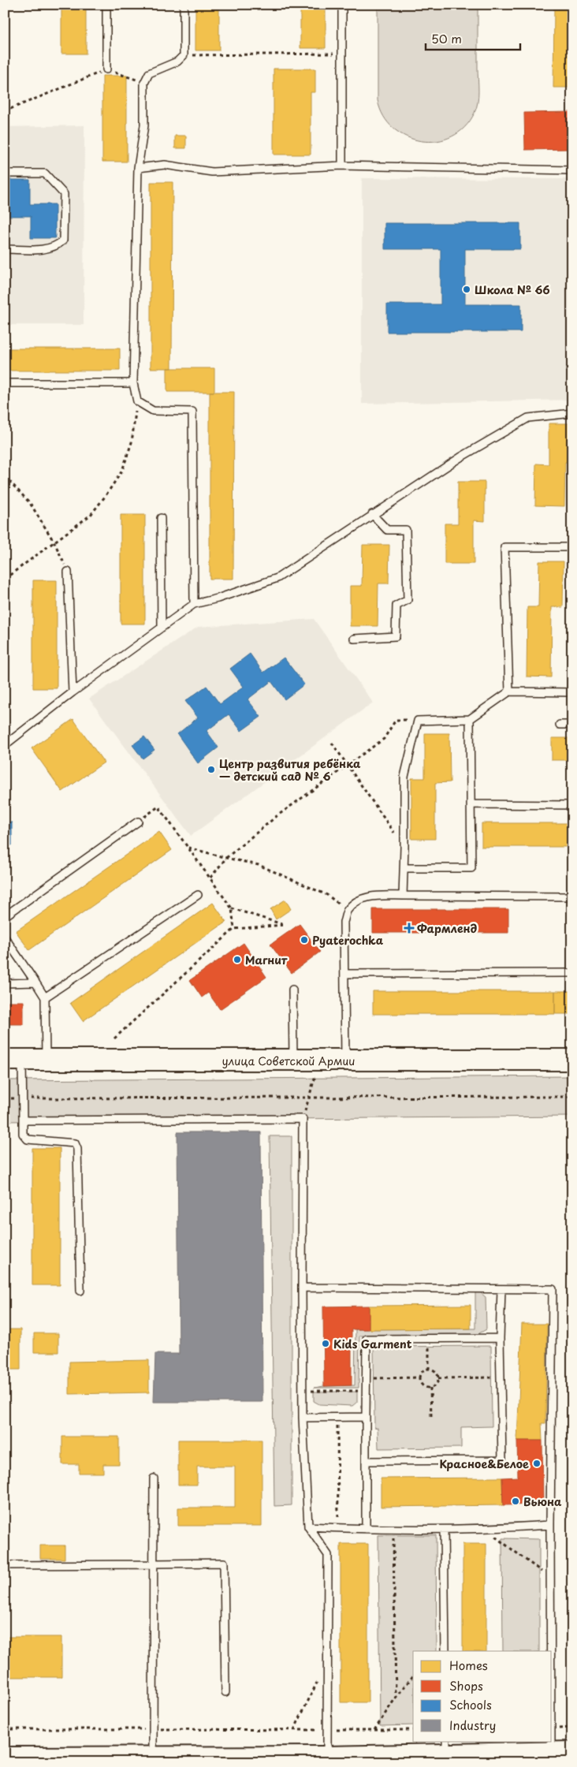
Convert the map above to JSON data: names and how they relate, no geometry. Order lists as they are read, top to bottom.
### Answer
{
  "streets": {
    "main road": ["улица Советской Армии"]
  },
  "places": {
    "other": [
      "Школа № 66",
      "Центр развития ребёнка — детский сад № 6",
      "Pyaterochka",
      "Магнит",
      "Kids Garment",
      "Красное&Белое",
      "Вьюна"
    ],
    "health": ["Фармленд"]
  },
  "legend": [
    "Homes",
    "Shops",
    "Schools",
    "Industry"
  ],
  "scale_bar": "50 m"
}
